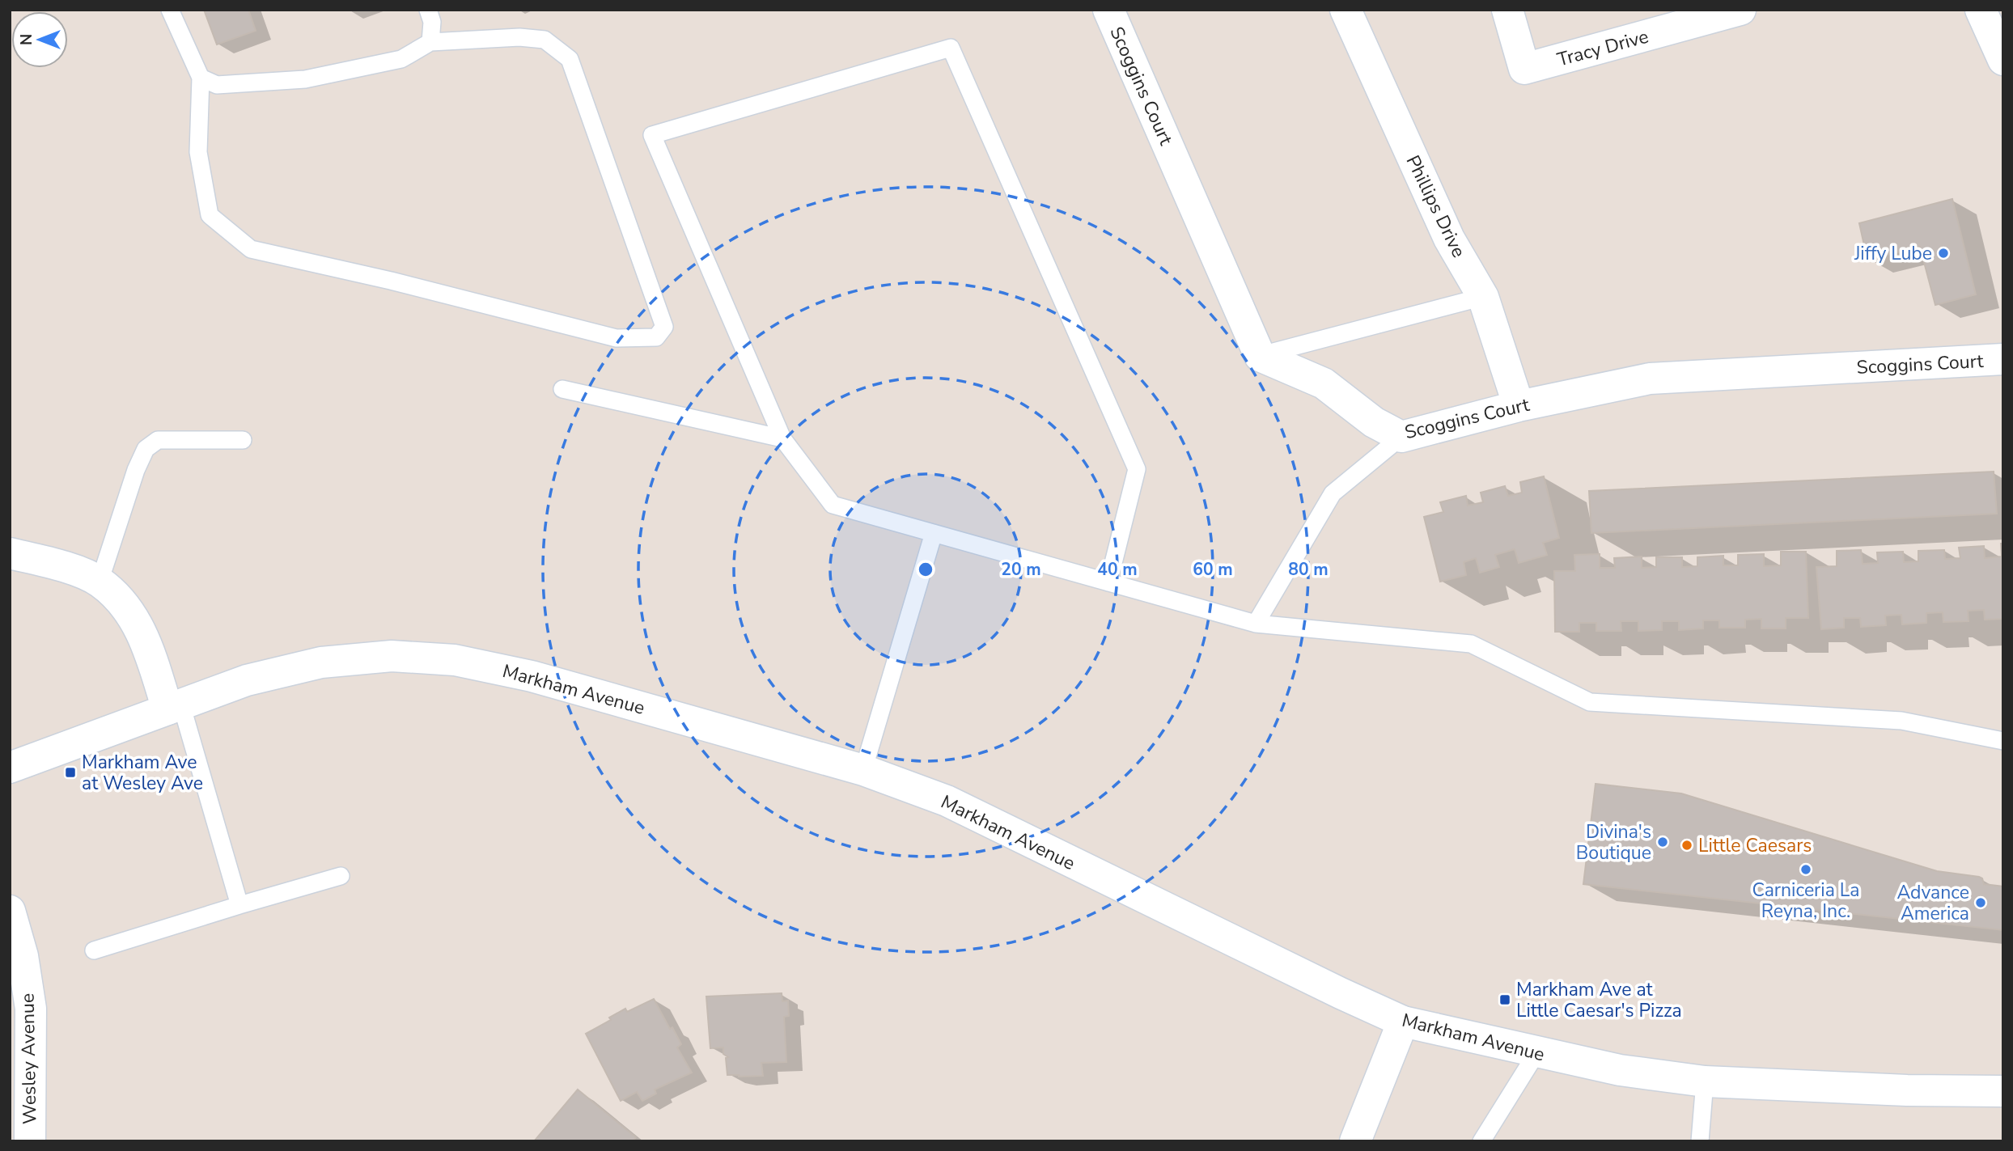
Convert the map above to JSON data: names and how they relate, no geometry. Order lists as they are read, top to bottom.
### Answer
{
  "streets": {
    "street": [
      "Tracy Drive",
      "Scoggins Court",
      "Phillips Drive",
      "Markham Avenue",
      "Wesley Avenue"
    ]
  },
  "crossings": [
    ["Scoggins Court", "Phillips Drive"]
  ],
  "places": {
    "other": [
      "Jiffy Lube",
      "Divina's Boutique",
      "Little Caesars",
      "Carniceria La Reyna, Inc.",
      "Advance America"
    ],
    "transit": ["Markham Ave at Wesley Ave", "Markham Ave at Little Caesar's Pizza"]
  },
  "north": "left",
  "rings": [
    "20 m",
    "40 m",
    "60 m",
    "80 m"
  ]
}
